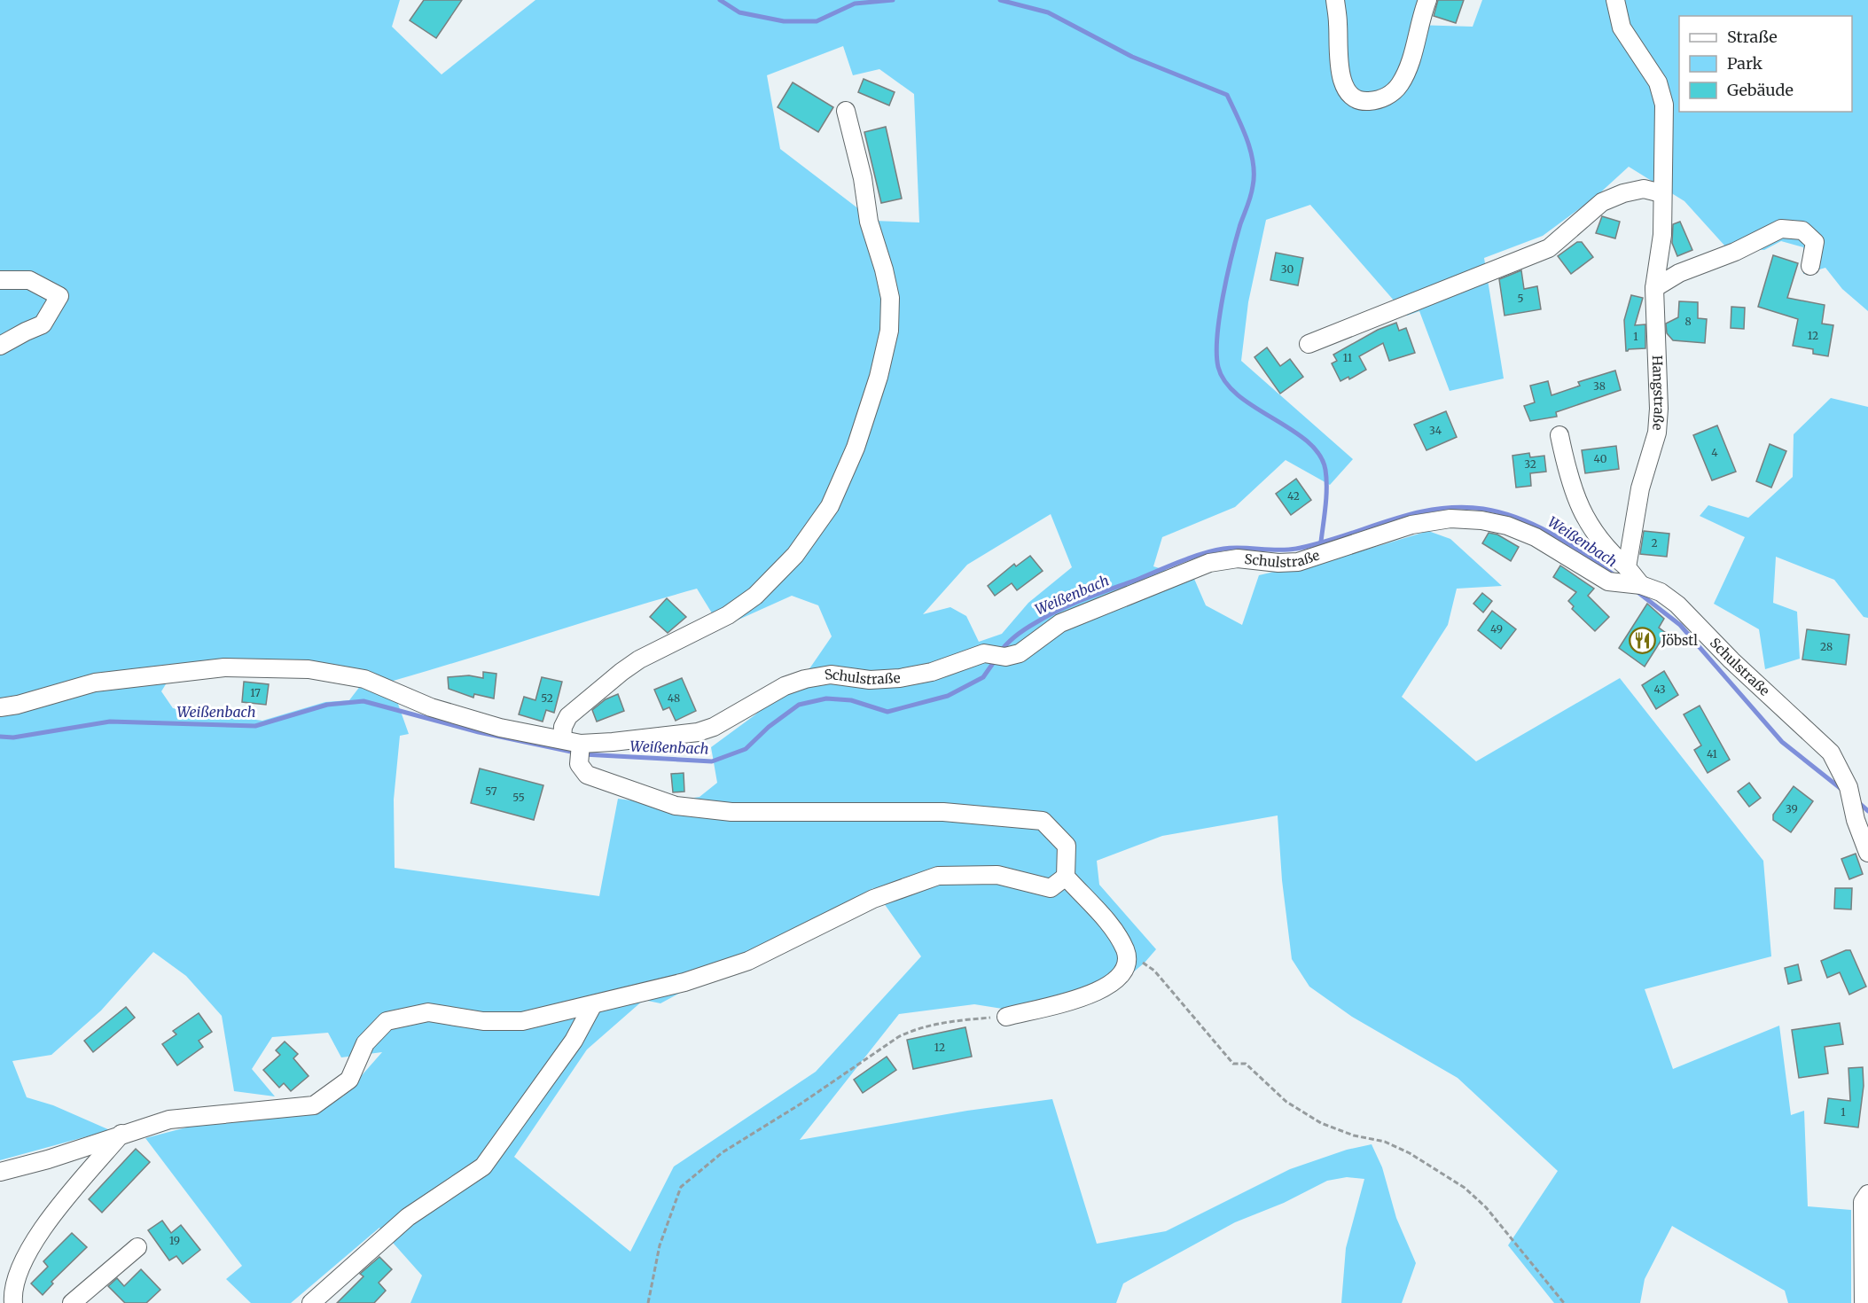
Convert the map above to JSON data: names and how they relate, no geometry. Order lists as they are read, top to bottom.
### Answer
{
  "streets": {
    "street": ["Hangstraße", "Schulstraße"]
  },
  "crossings": [
    ["Hangstraße", "Schulstraße"]
  ],
  "water": ["Weißenbach"],
  "places": {
    "restaurant": ["Jöbstl"]
  },
  "house_numbers": [
    "30",
    "5",
    "8",
    "12",
    "1",
    "11",
    "38",
    "34",
    "4",
    "40",
    "32",
    "42",
    "2",
    "49",
    "28",
    "43",
    "17",
    "52",
    "48",
    "41",
    "57",
    "55",
    "39",
    "12",
    "1",
    "19"
  ],
  "legend": ["Straße", "Park", "Gebäude"]
}
